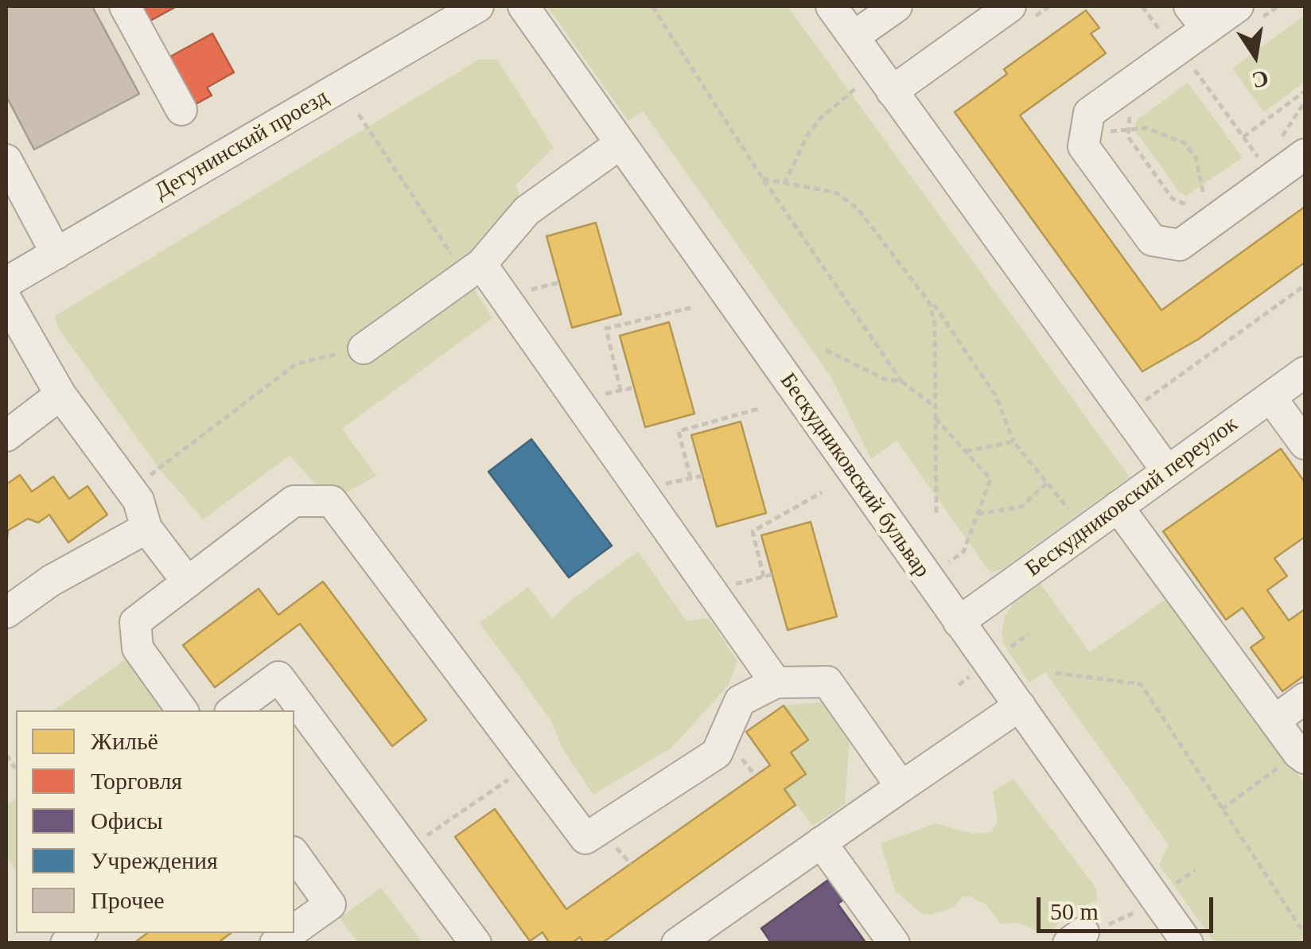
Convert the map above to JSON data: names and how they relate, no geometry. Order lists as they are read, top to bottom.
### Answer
{
  "streets": {
    "street": ["Дегунинский проезд", "Бескудниковский бульвар", "Бескудниковский переулок"]
  },
  "crossings": [
    ["Бескудниковский бульвар", "Бескудниковский переулок"]
  ],
  "legend": [
    "Жильё",
    "Торговля",
    "Офисы",
    "Учреждения",
    "Прочее"
  ],
  "scale_bar": "50 m",
  "north": "bottom"
}
